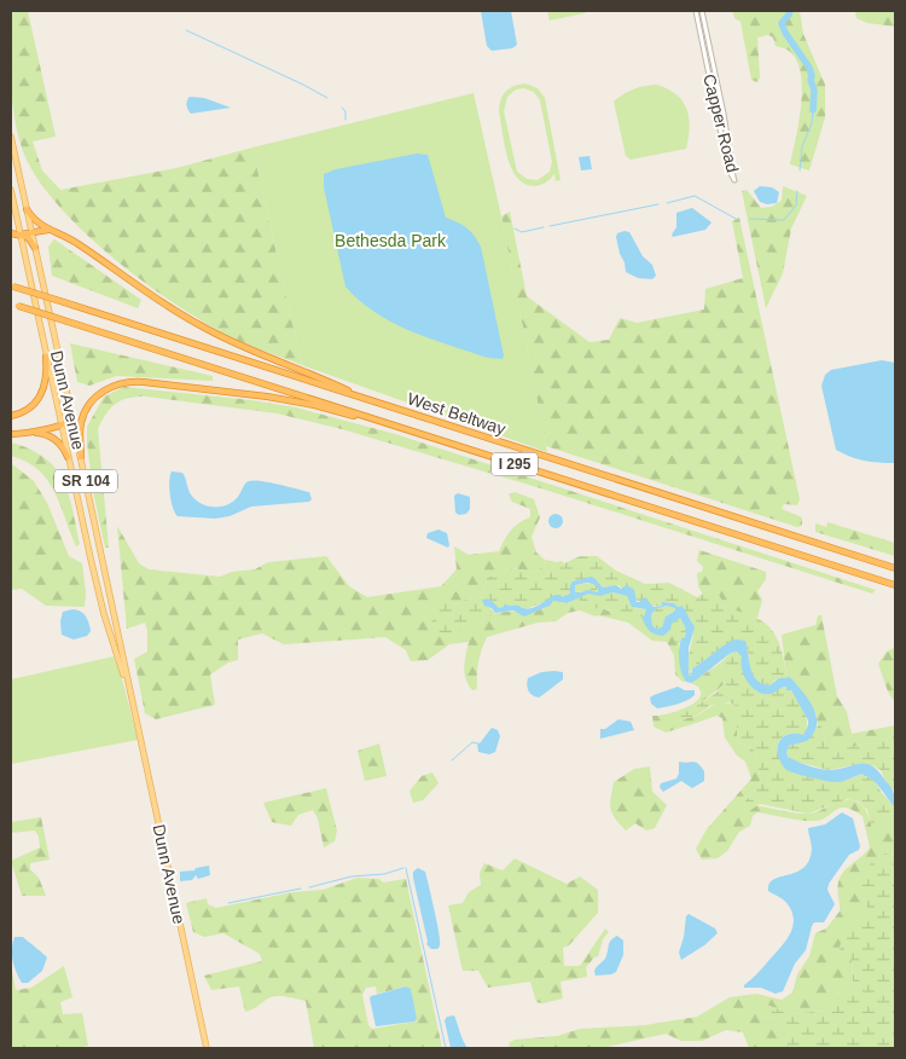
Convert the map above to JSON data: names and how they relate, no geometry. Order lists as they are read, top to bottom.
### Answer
{
  "streets": {
    "highway": ["West Beltway", "I 295"],
    "main road": ["Dunn Avenue", "SR 104"],
    "street": ["Capper Road"]
  },
  "parks": ["Bethesda Park"]
}
